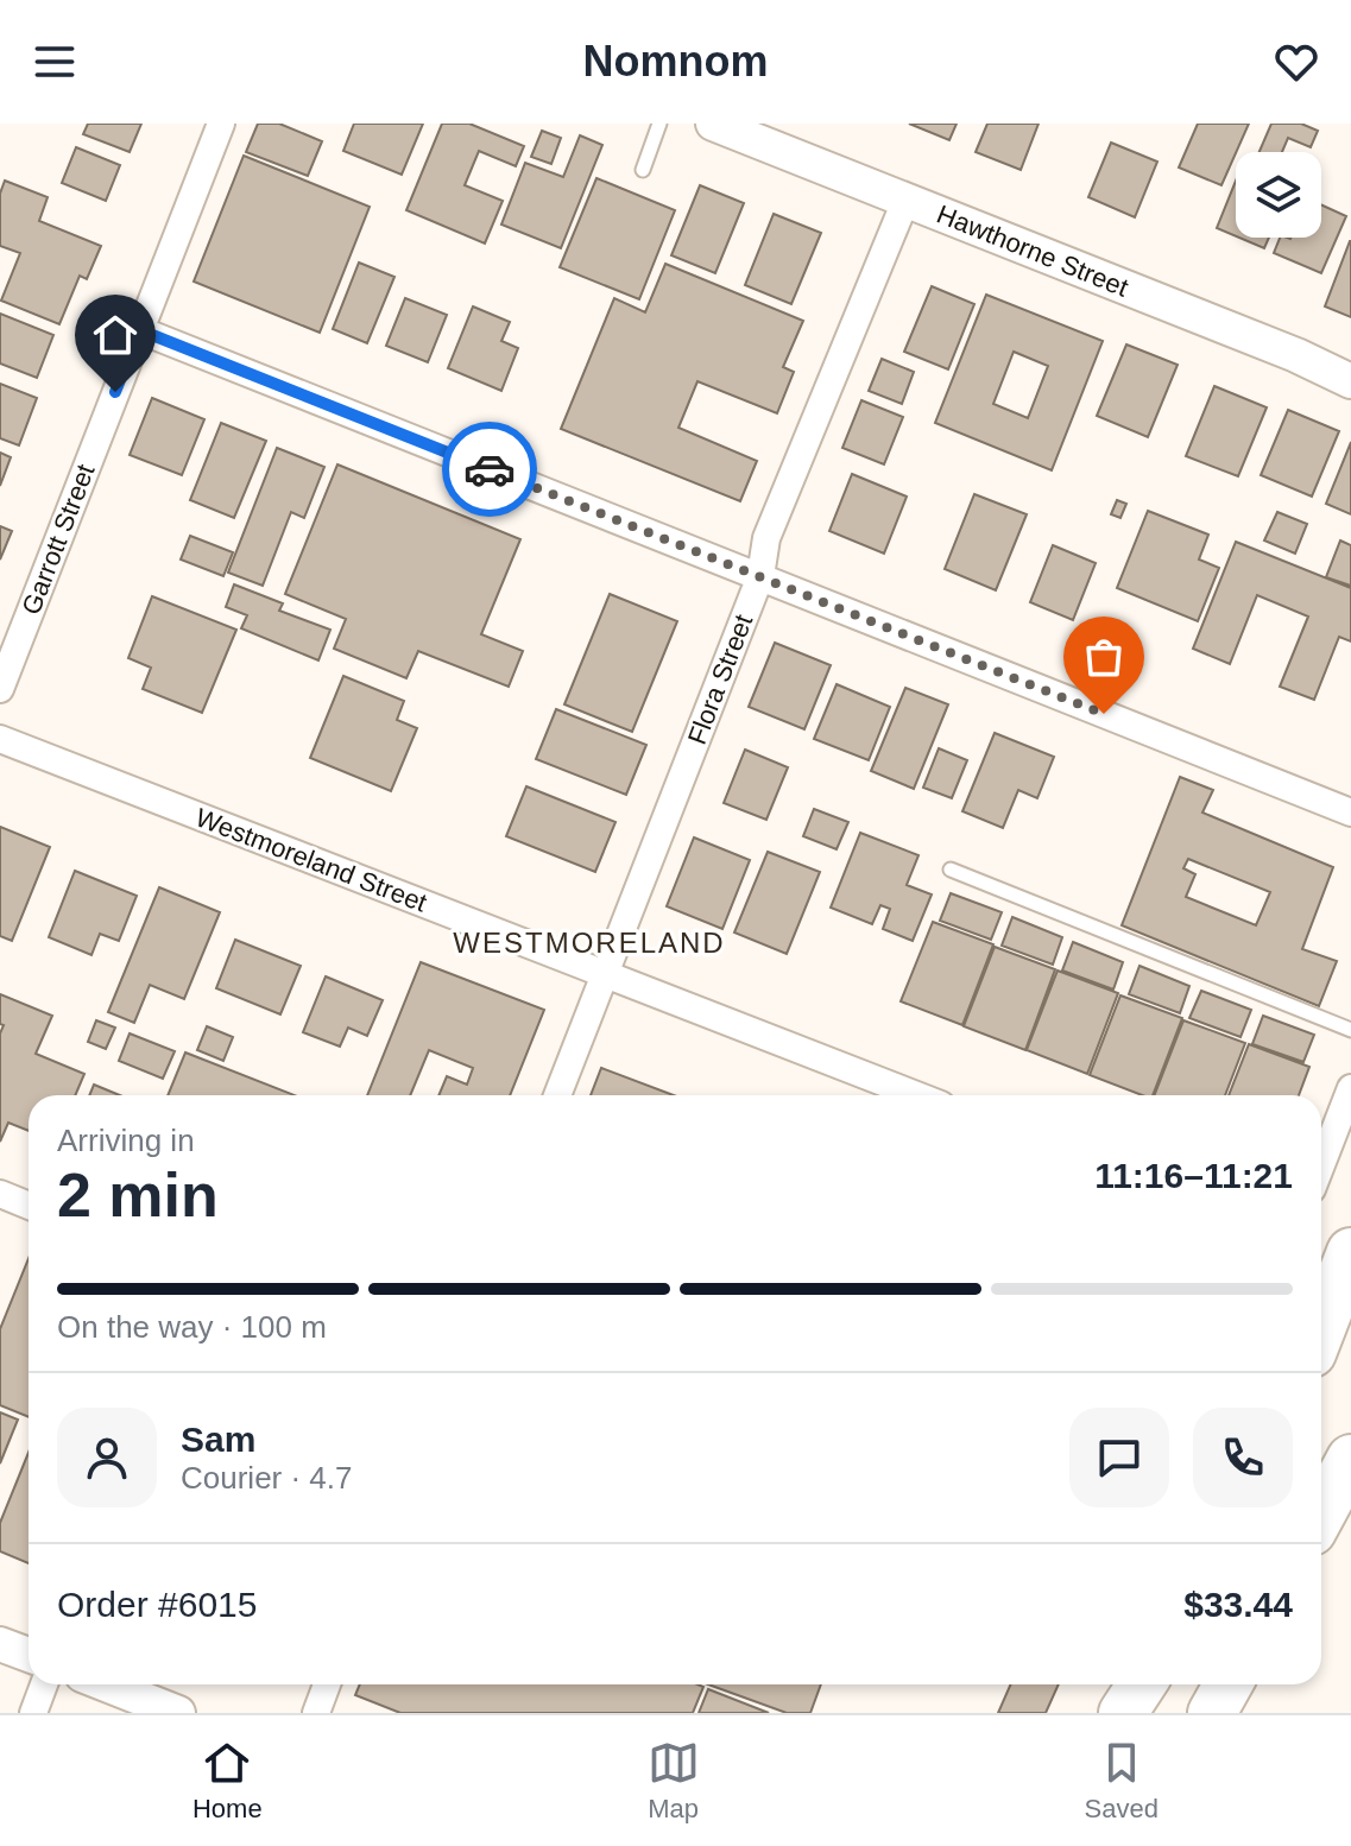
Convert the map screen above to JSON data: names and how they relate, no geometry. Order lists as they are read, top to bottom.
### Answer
{
  "streets": {
    "street": [
      "Hawthorne Street",
      "Garrott Street",
      "Flora Street",
      "Westmoreland Street"
    ]
  },
  "crossings": [
    ["Hawthorne Street", "Flora Street"],
    ["Flora Street", "Westmoreland Street"]
  ],
  "districts": ["WESTMORELAND"],
  "page": {
    "header": "Nomnom",
    "heading": ["2 min", "Arriving in", "11:16–11:21"],
    "panel": [
      "Sam",
      "Courier · 4.7",
      "Order #6015",
      "$33.44"
    ],
    "bar": "On the way · 100 m",
    "tabs": ["Home", "Map", "Saved"]
  }
}
